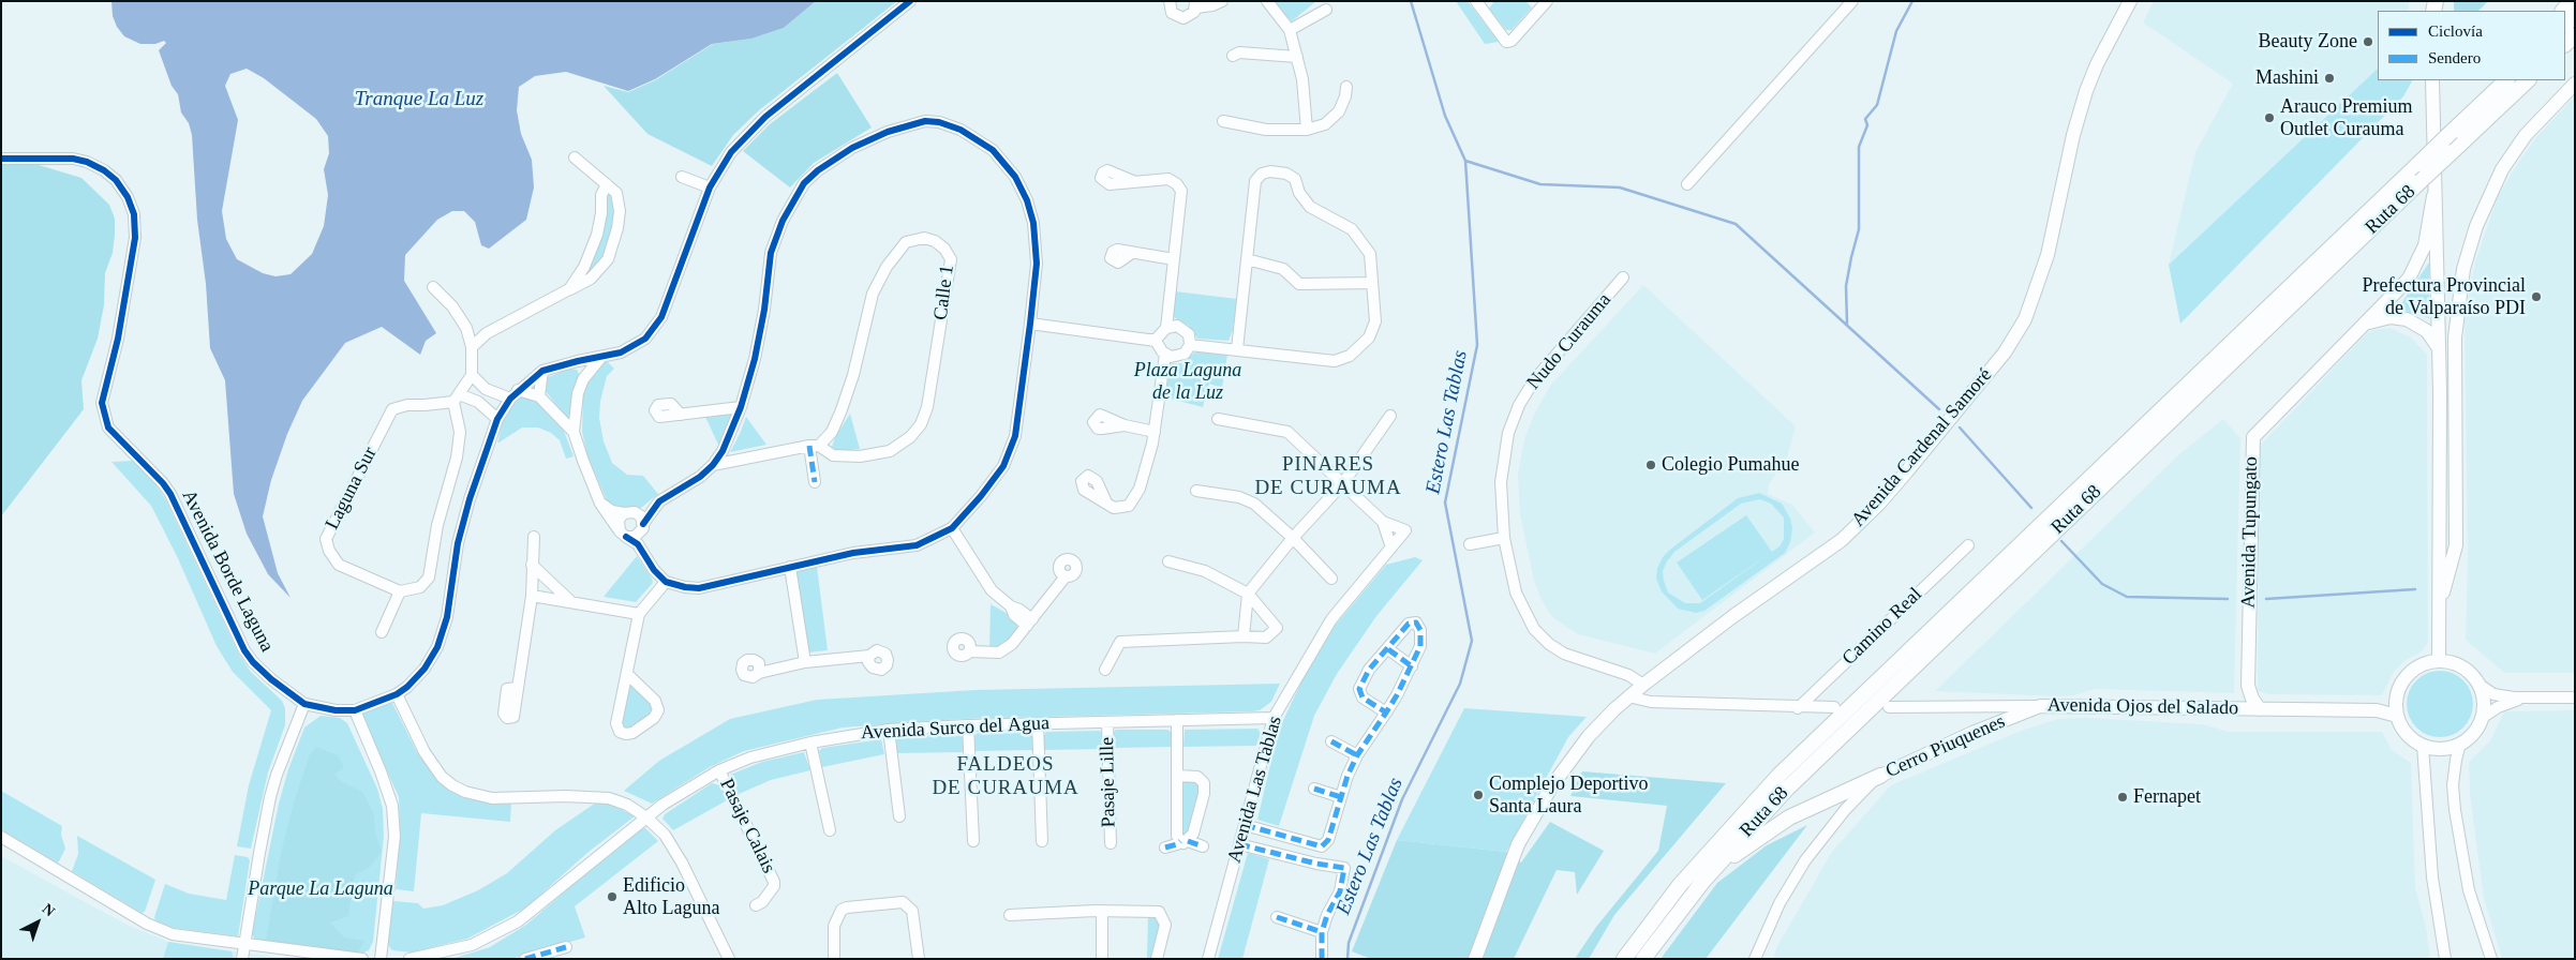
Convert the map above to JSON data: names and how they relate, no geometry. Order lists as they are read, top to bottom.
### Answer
{
  "streets": {
    "highway": ["Ruta 68"],
    "main road": [
      "Avenida Cardenal Samoré",
      "Avenida Tupungato",
      "Avenida Ojos del Salado",
      "Cerro Piuquenes"
    ],
    "street": [
      "Calle 1",
      "Nudo Curauma",
      "Laguna Sur",
      "Avenida Borde Laguna",
      "Camino Real",
      "Avenida Surco del Agua",
      "Pasaje Lille",
      "Avenida Las Tablas",
      "Pasaje Calais"
    ]
  },
  "crossings": [
    ["Nudo Curauma", "Avenida Cardenal Samoré"],
    ["Avenida Tupungato", "Avenida Ojos del Salado"],
    ["Avenida Ojos del Salado", "Cerro Piuquenes"],
    ["Avenida Surco del Agua", "Pasaje Lille"],
    ["Avenida Surco del Agua", "Avenida Las Tablas"],
    ["Avenida Surco del Agua", "Pasaje Calais"]
  ],
  "districts": ["PINARES DE CURAUMA", "FALDEOS DE CURAUMA"],
  "water": ["Tranque La Luz", "Estero Las Tablas"],
  "parks": ["Plaza Laguna de la Luz", "Parque La Laguna"],
  "places": [
    "Beauty Zone",
    "Mashini",
    "Arauco Premium Outlet Curauma",
    "Prefectura Provincial de Valparaíso PDI",
    "Colegio Pumahue",
    "Complejo Deportivo Santa Laura",
    "Fernapet",
    "Edificio Alto Laguna"
  ],
  "legend": ["Ciclovía", "Sendero"],
  "north": "top right"
}
